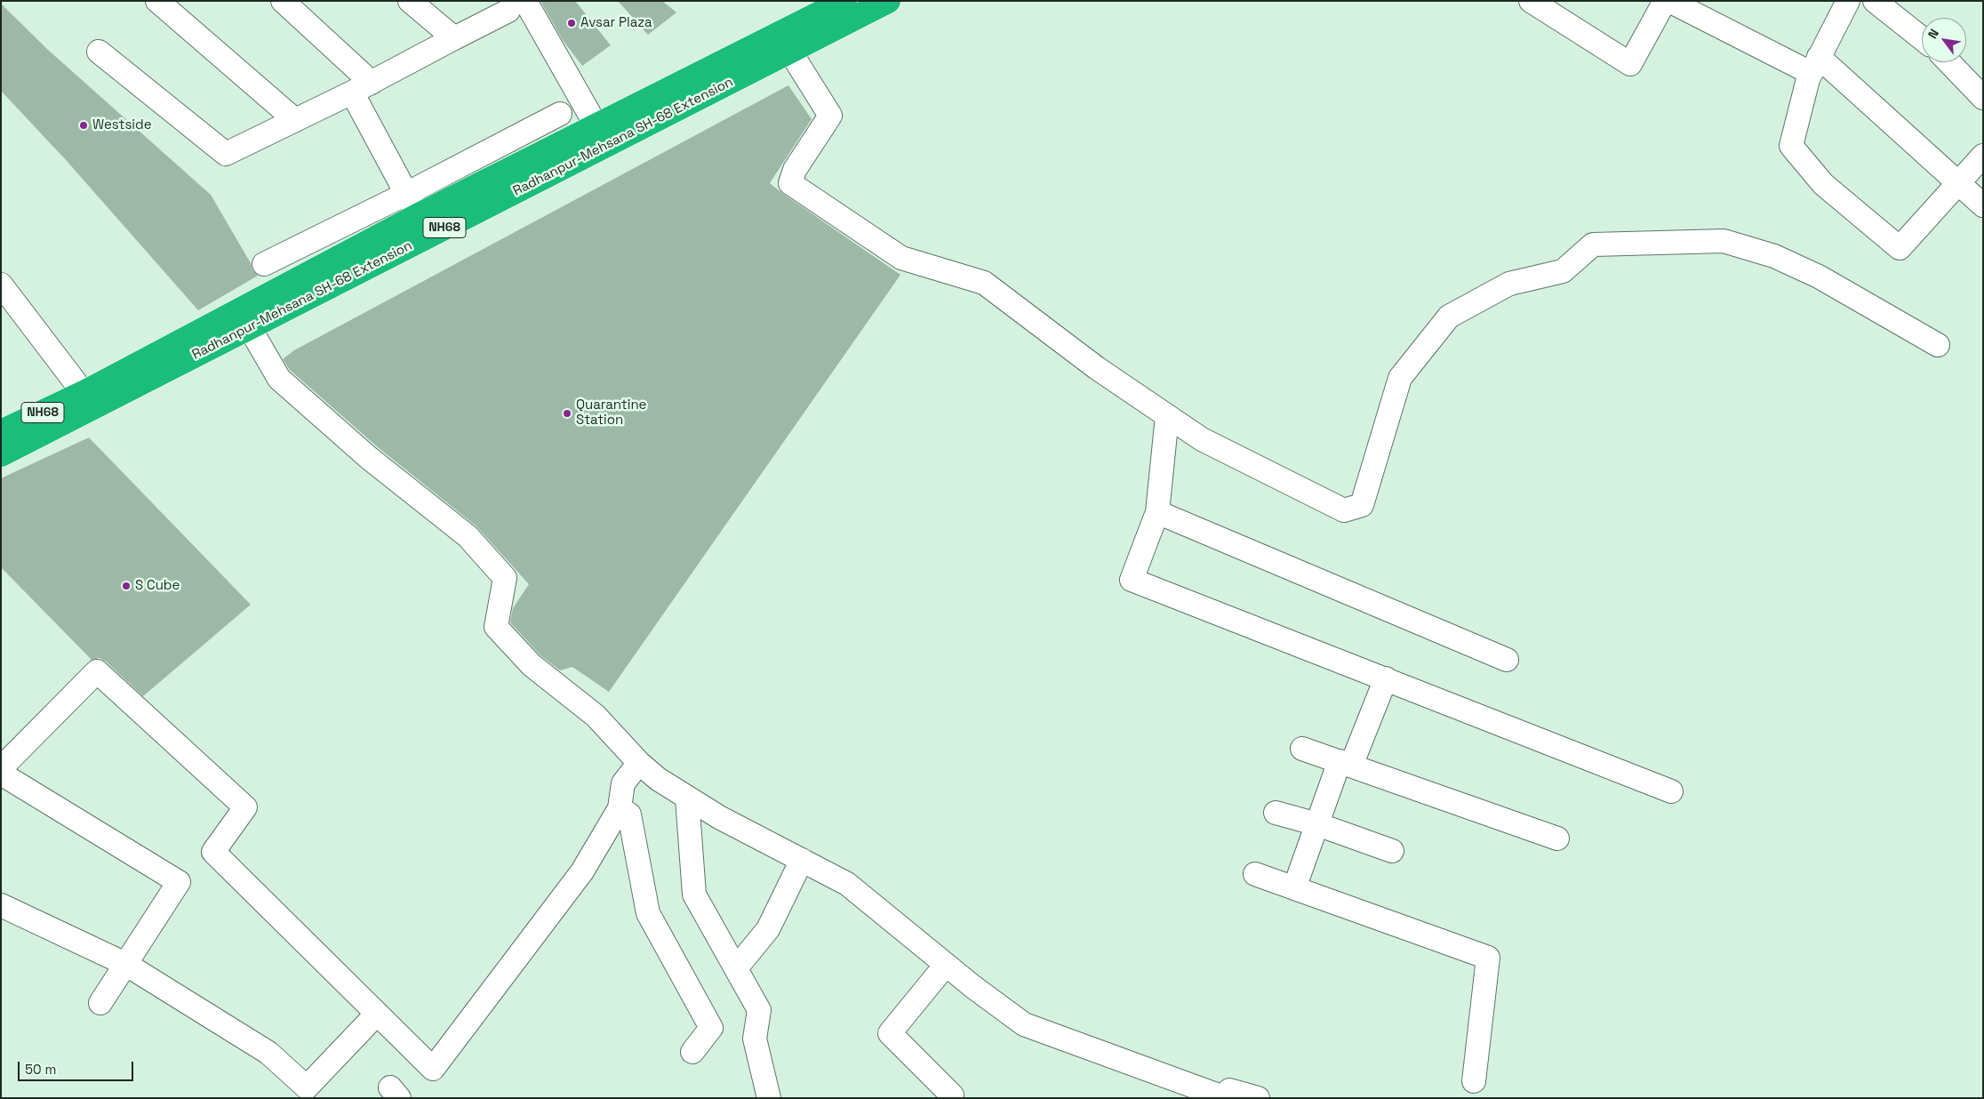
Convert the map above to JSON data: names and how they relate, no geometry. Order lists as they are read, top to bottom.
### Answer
{
  "streets": {
    "highway": ["Radhanpur-Mehsana SH-68 Extension", "NH68"]
  },
  "crossings": [
    ["Radhanpur-Mehsana SH-68 Extension", "NH68"]
  ],
  "places": [
    "Avsar Plaza",
    "Westside",
    "Quarantine Station",
    "S Cube"
  ],
  "scale_bar": "50 m",
  "north": "top left"
}
